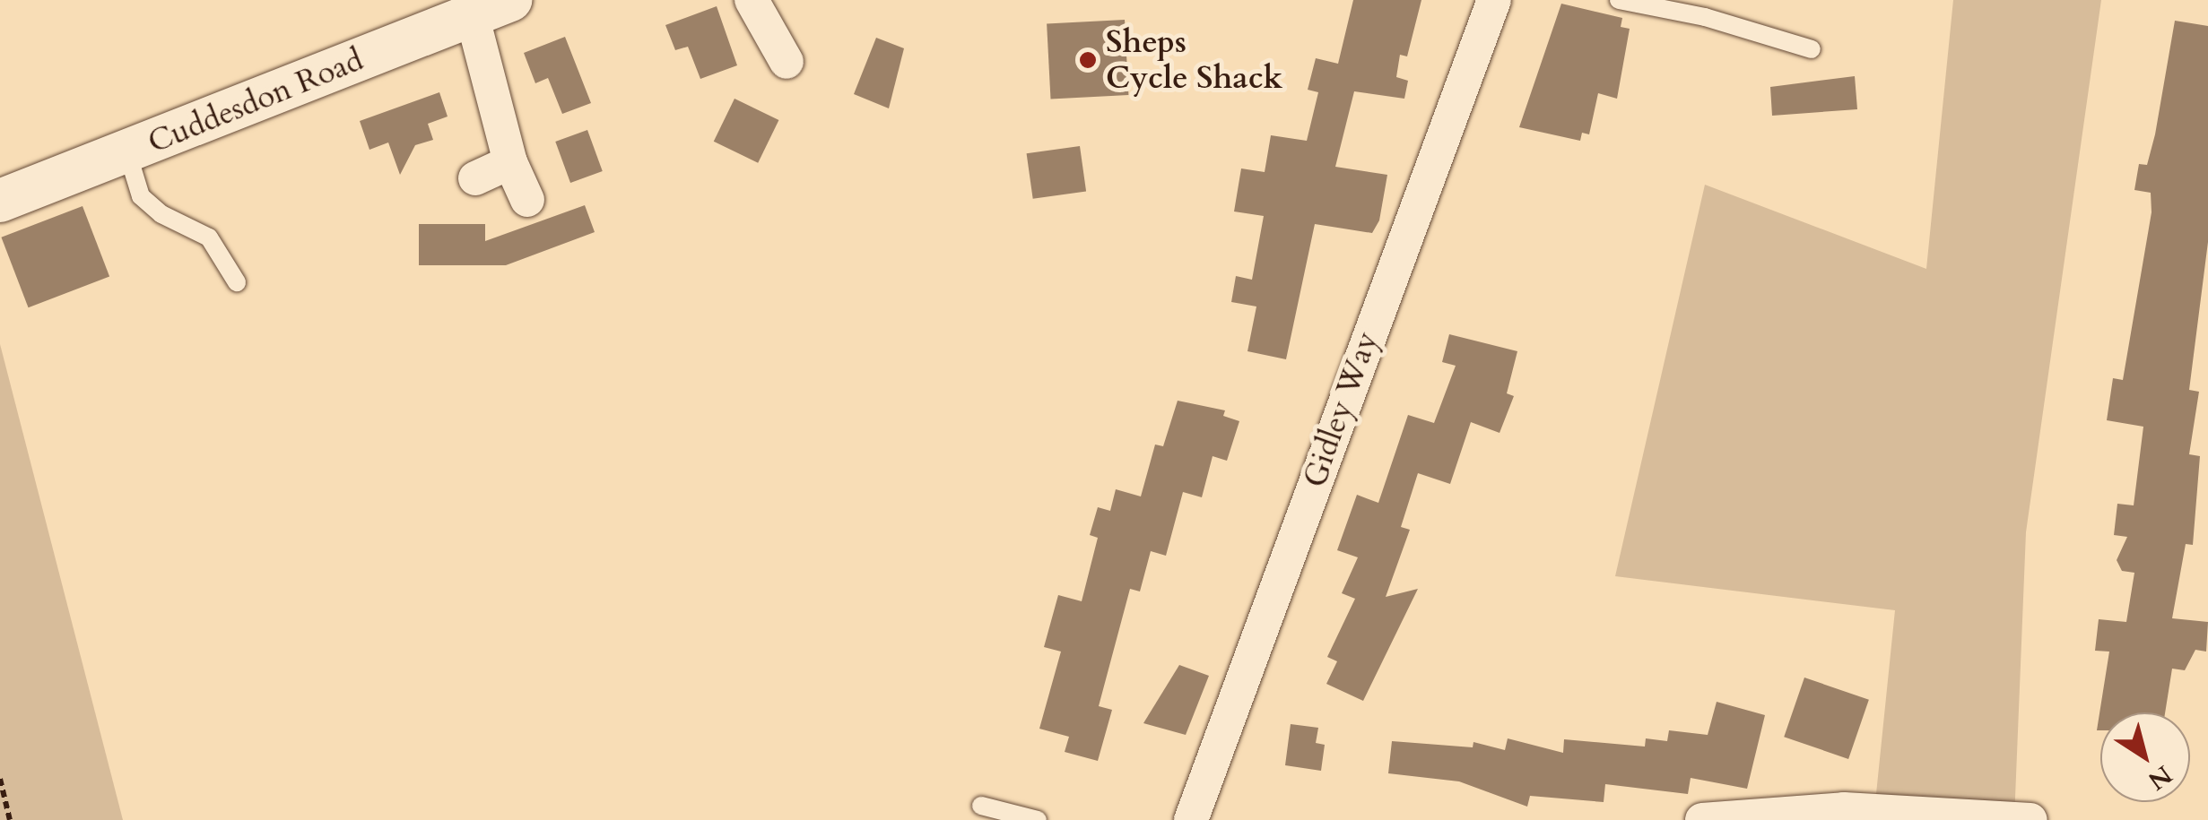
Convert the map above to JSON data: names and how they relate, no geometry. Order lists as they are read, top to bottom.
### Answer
{
  "streets": {
    "street": ["Cuddesdon Road", "Gidley Way"]
  },
  "places": ["Sheps Cycle Shack"],
  "north": "bottom right"
}
